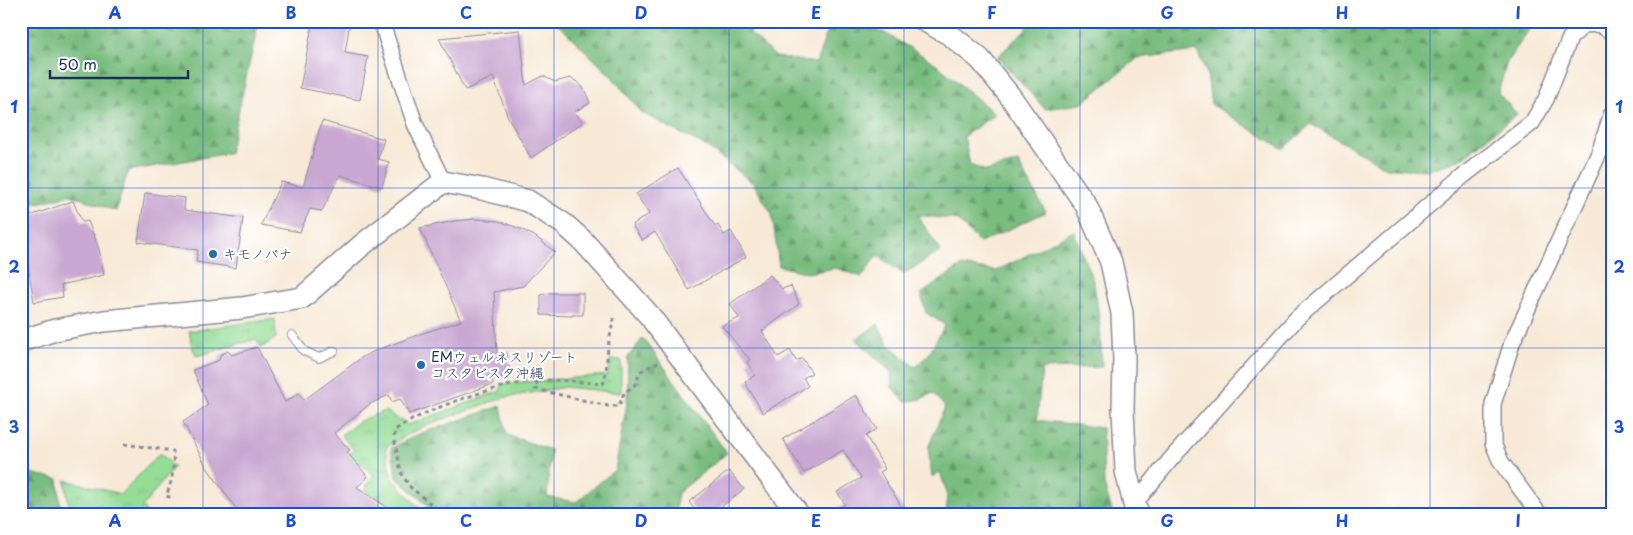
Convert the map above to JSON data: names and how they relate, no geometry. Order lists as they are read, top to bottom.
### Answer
{
  "places": ["キモノバナ", "EMウェルネスリゾート コスタビスタ沖縄"],
  "scale_bar": "50 m",
  "grid": {
    "columns": [
      "A",
      "B",
      "C",
      "D",
      "E",
      "F",
      "G",
      "H",
      "I"
    ],
    "rows": ["1", "2", "3"]
  }
}
